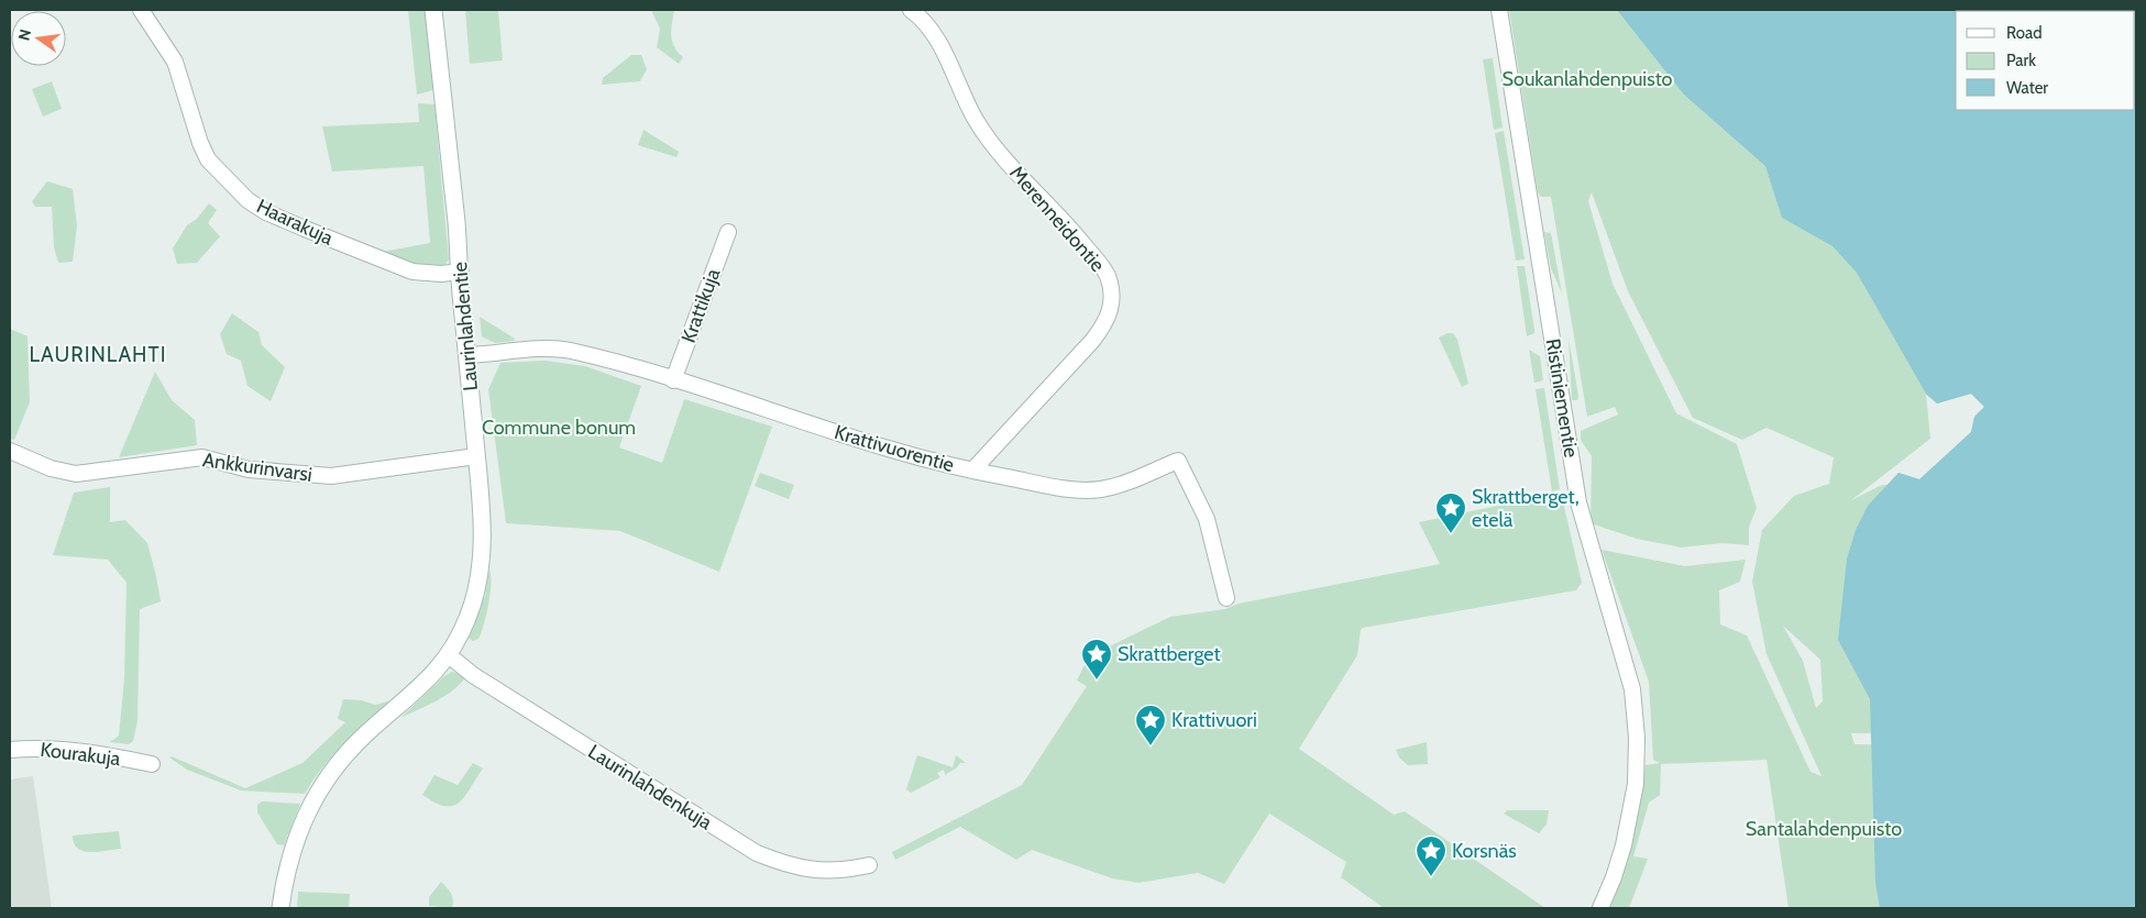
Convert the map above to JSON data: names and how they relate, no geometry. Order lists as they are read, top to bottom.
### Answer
{
  "streets": {
    "street": [
      "Merenneidontie",
      "Haarakuja",
      "Krattikuja",
      "Laurinlahdentie",
      "Ristiniementie",
      "Krattivuorentie",
      "Ankkurinvarsi",
      "Kourakuja",
      "Laurinlahdenkuja"
    ]
  },
  "crossings": [
    ["Merenneidontie", "Krattivuorentie"],
    ["Haarakuja", "Laurinlahdentie"],
    ["Krattikuja", "Krattivuorentie"],
    ["Laurinlahdentie", "Krattivuorentie"],
    ["Laurinlahdentie", "Ankkurinvarsi"],
    ["Laurinlahdentie", "Laurinlahdenkuja"]
  ],
  "districts": ["LAURINLAHTI"],
  "parks": ["Soukanlahdenpuisto", "Commune bonum", "Santalahdenpuisto"],
  "places": {
    "place": [
      "Skrattberget, etelä",
      "Skrattberget",
      "Krattivuori",
      "Korsnäs"
    ]
  },
  "legend": ["Road", "Park", "Water"],
  "north": "left"
}
